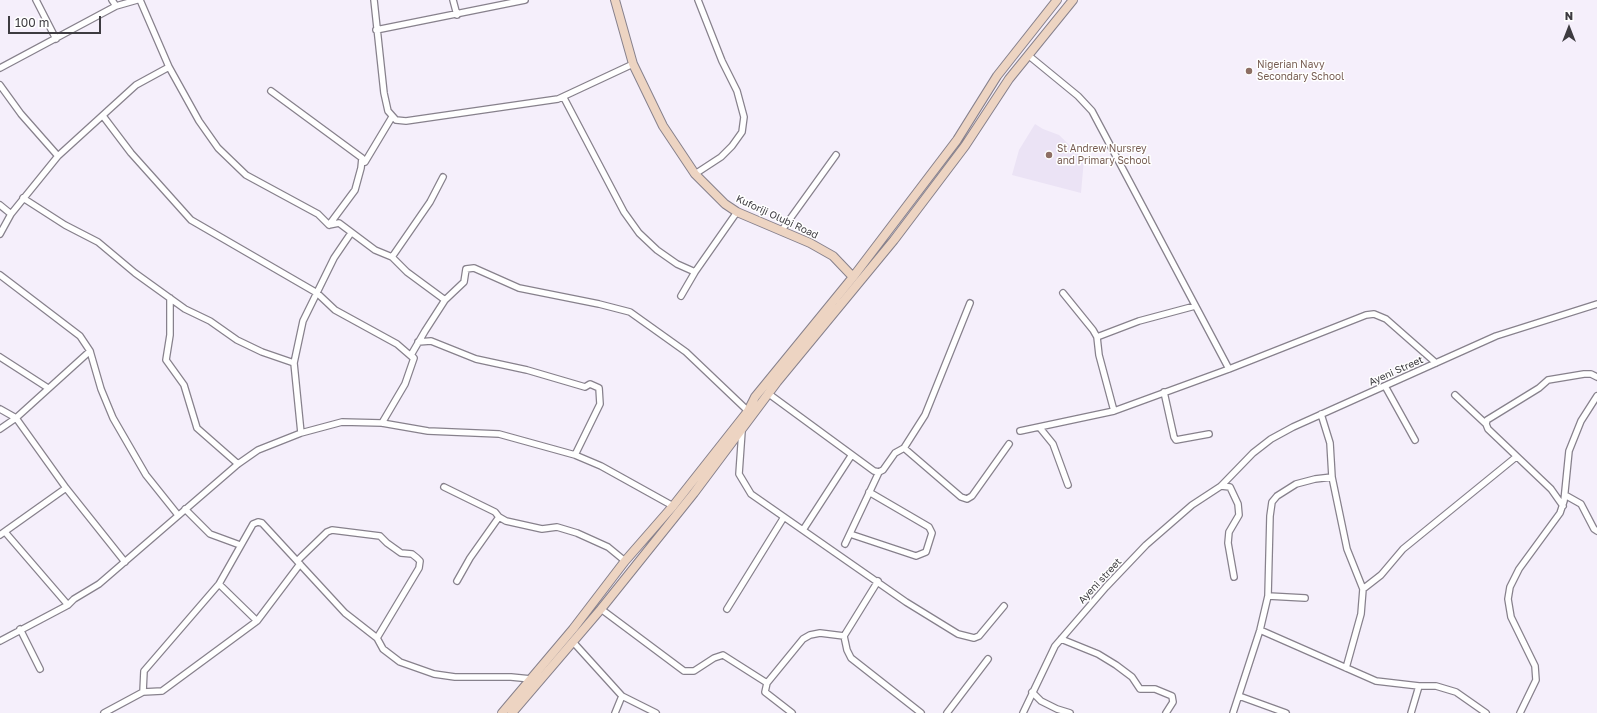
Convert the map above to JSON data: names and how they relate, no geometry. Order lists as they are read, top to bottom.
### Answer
{
  "streets": {
    "main road": ["Kuforiji Olubi Road"],
    "street": ["Ayeni Street", "Ayeni street"]
  },
  "crossings": [
    ["Ayeni Street", "Ayeni street"]
  ],
  "places": ["Nigerian Navy Secondary School", "St Andrew Nursrey and Primary School"],
  "scale_bar": "100 m",
  "north": "top"
}
